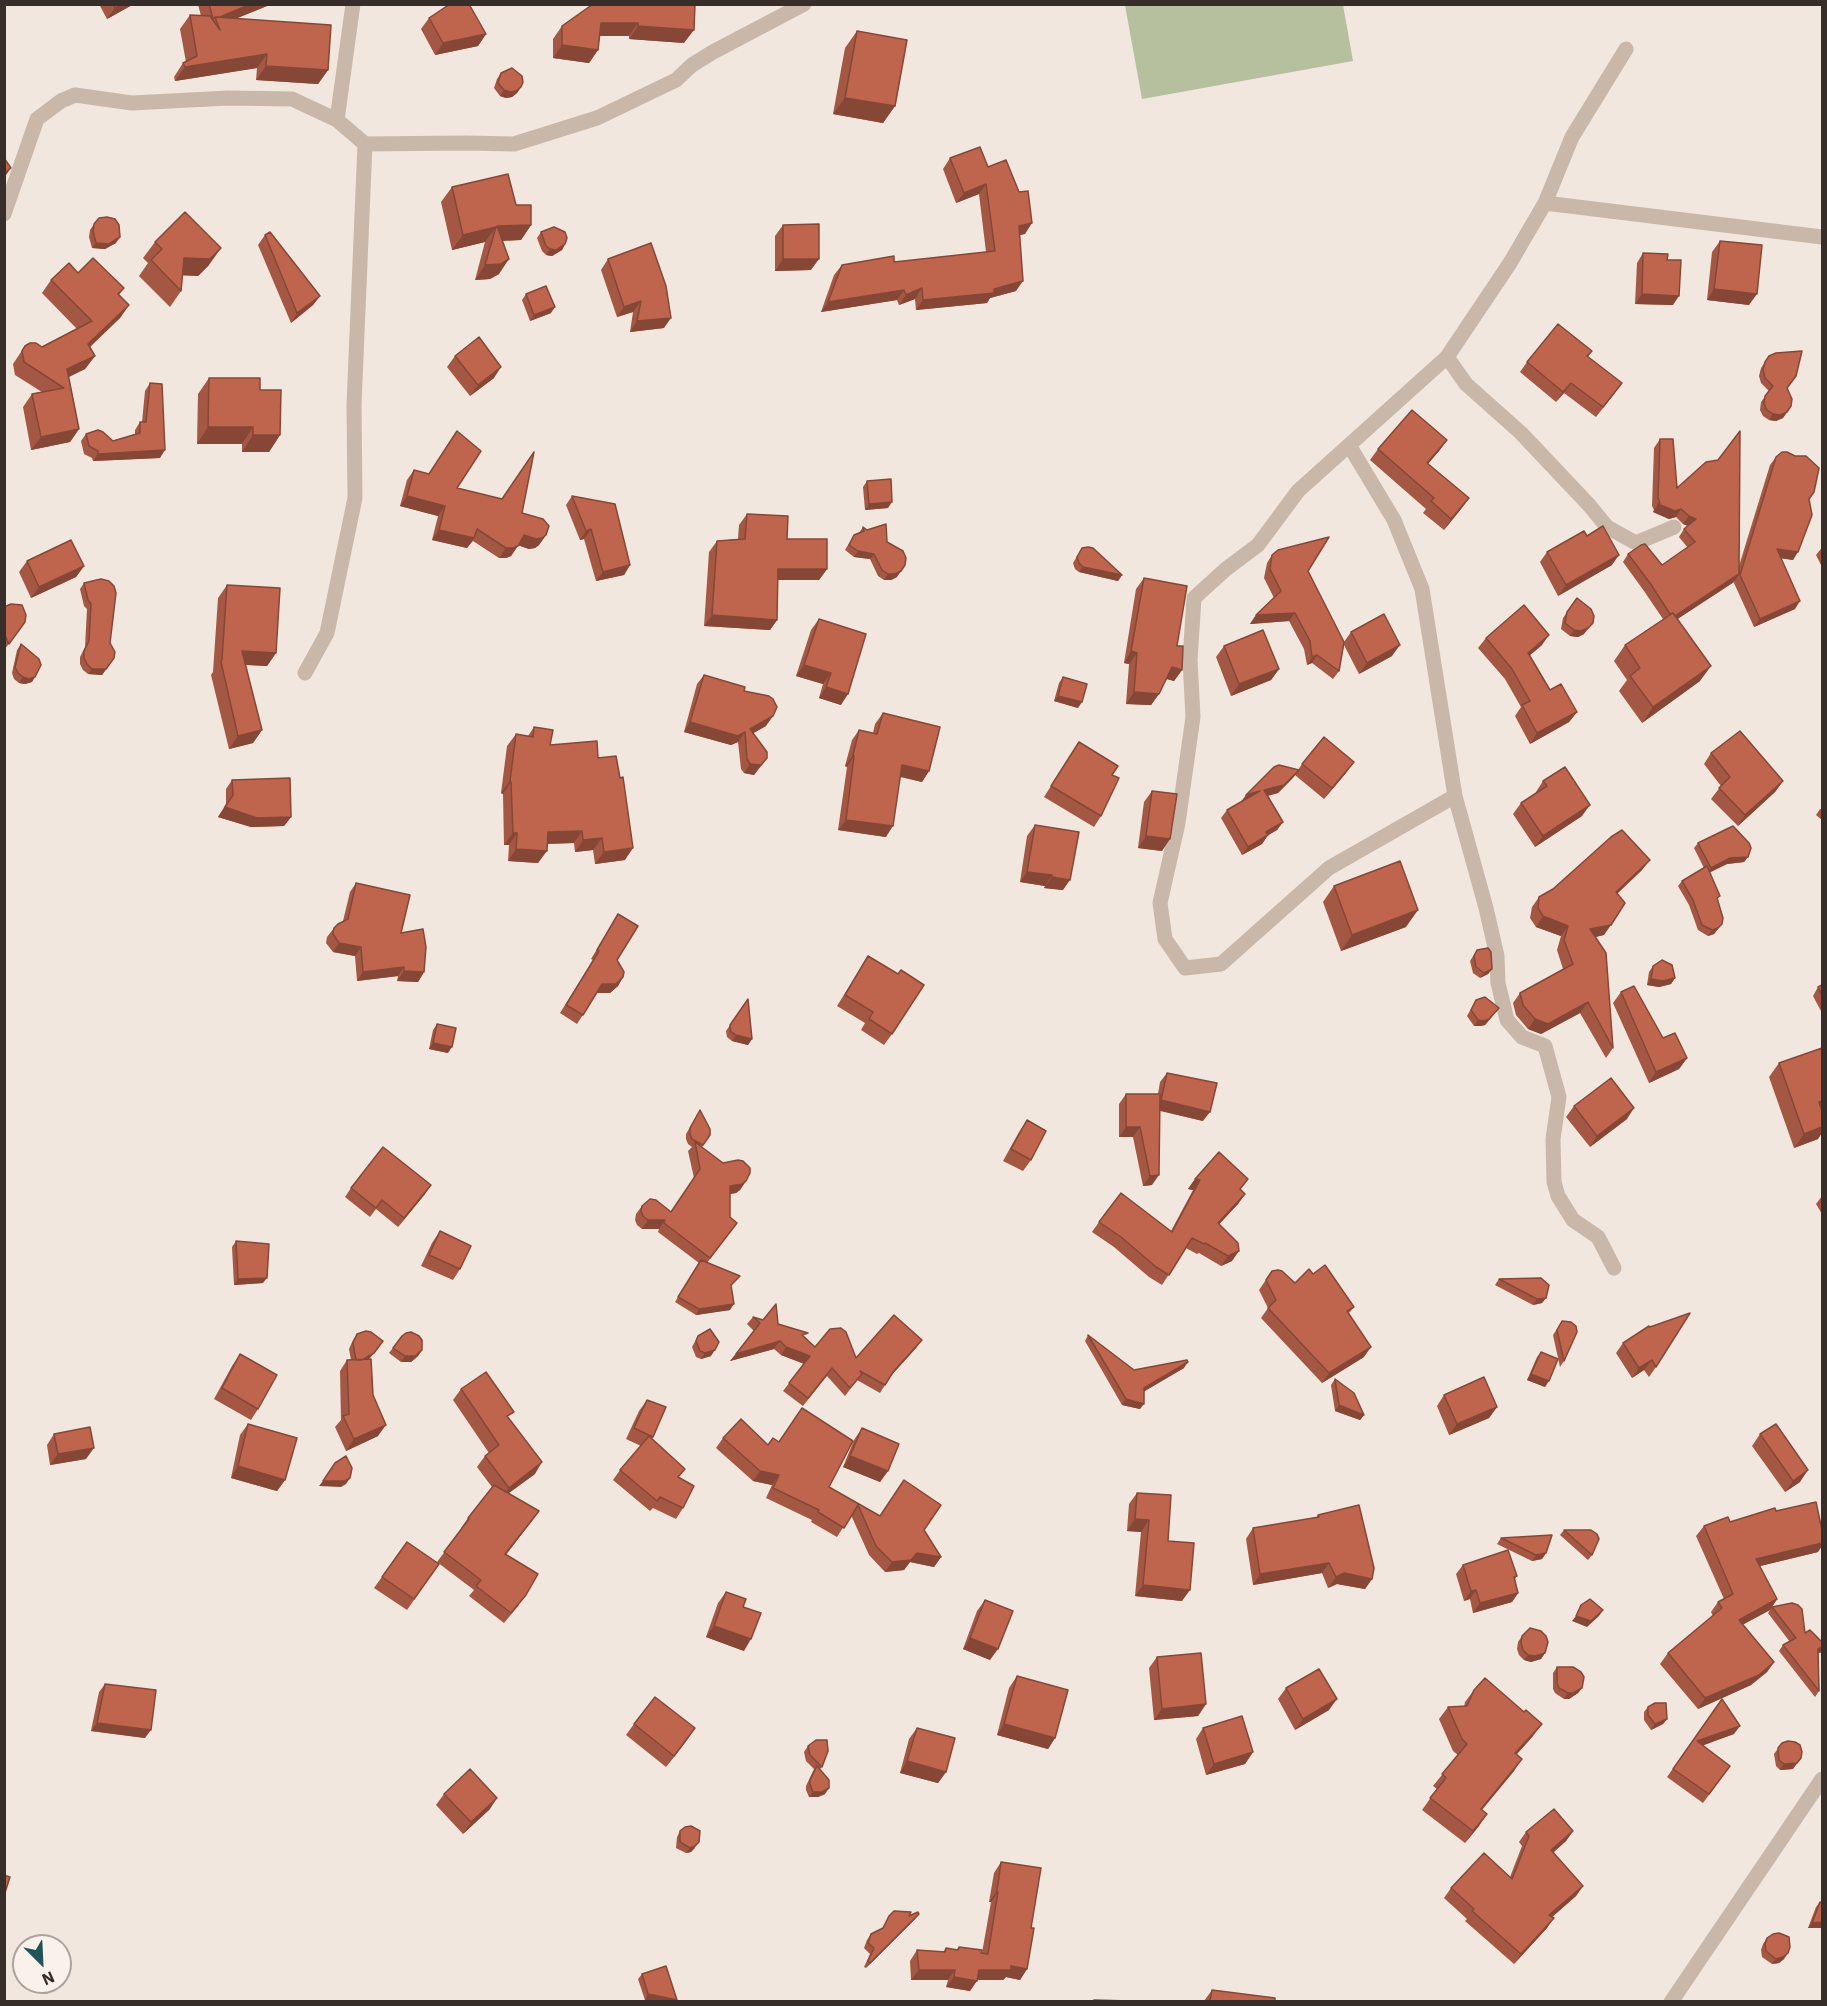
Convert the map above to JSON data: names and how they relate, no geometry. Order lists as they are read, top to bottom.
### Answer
{
  "north": "bottom right"
}
